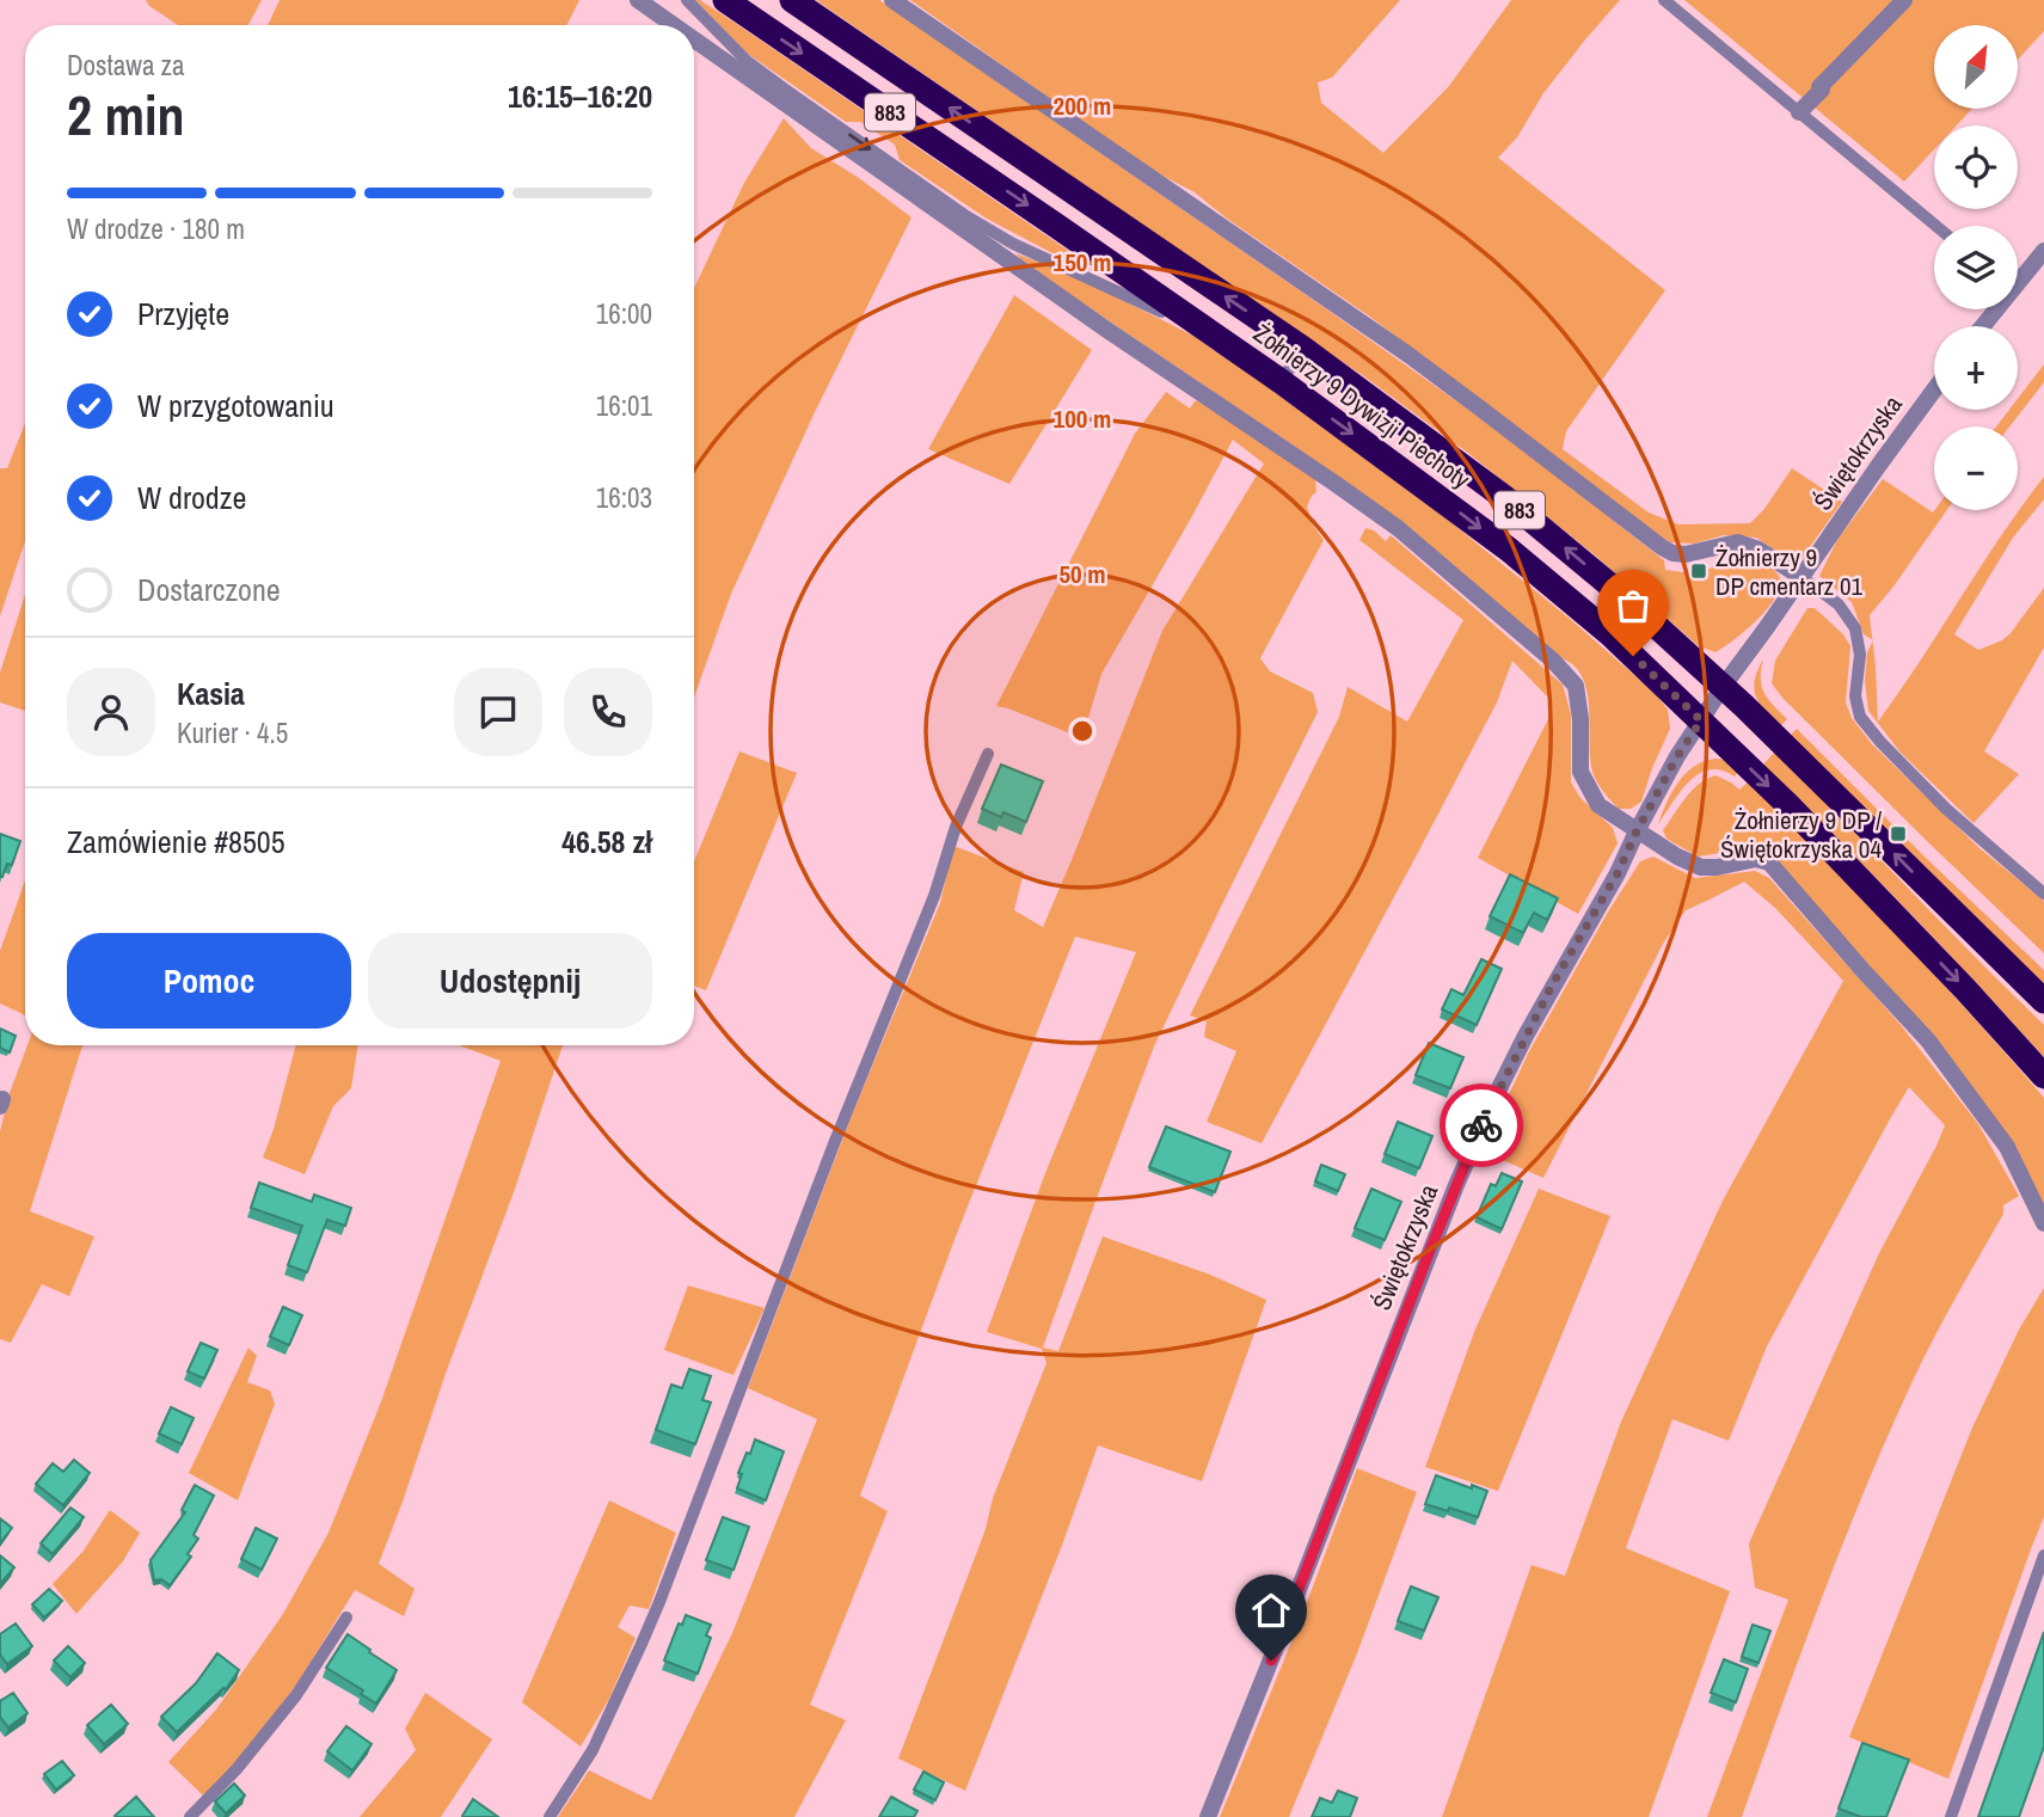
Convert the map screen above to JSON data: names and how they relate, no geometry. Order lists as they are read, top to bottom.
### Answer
{
  "streets": {
    "highway": ["883", "Żołnierzy 9 Dywizji Piechoty"],
    "street": ["Świętokrzyska"]
  },
  "crossings": [
    ["Żołnierzy 9 Dywizji Piechoty", "Świętokrzyska"]
  ],
  "places": {
    "transit": ["Żołnierzy 9 DP cmentarz 01", "Żołnierzy 9 DP / Świętokrzyska 04"]
  },
  "north": "top right",
  "page": {
    "map_buttons": ["+", "−"],
    "heading": ["2 min", "Dostawa za", "16:15–16:20"],
    "panel": [
      "Kasia",
      "Kurier · 4.5",
      "Zamówienie #8505",
      "46.58 zł"
    ],
    "bar": "W drodze · 180 m",
    "list": [
      ["Przyjęte", "16:00"],
      ["W przygotowaniu", "16:01"],
      ["W drodze", "16:03"],
      "Dostarczone"
    ],
    "buttons": ["Pomoc", "Udostępnij"]
  },
  "rings": [
    "200 m",
    "150 m",
    "100 m",
    "50 m"
  ]
}
